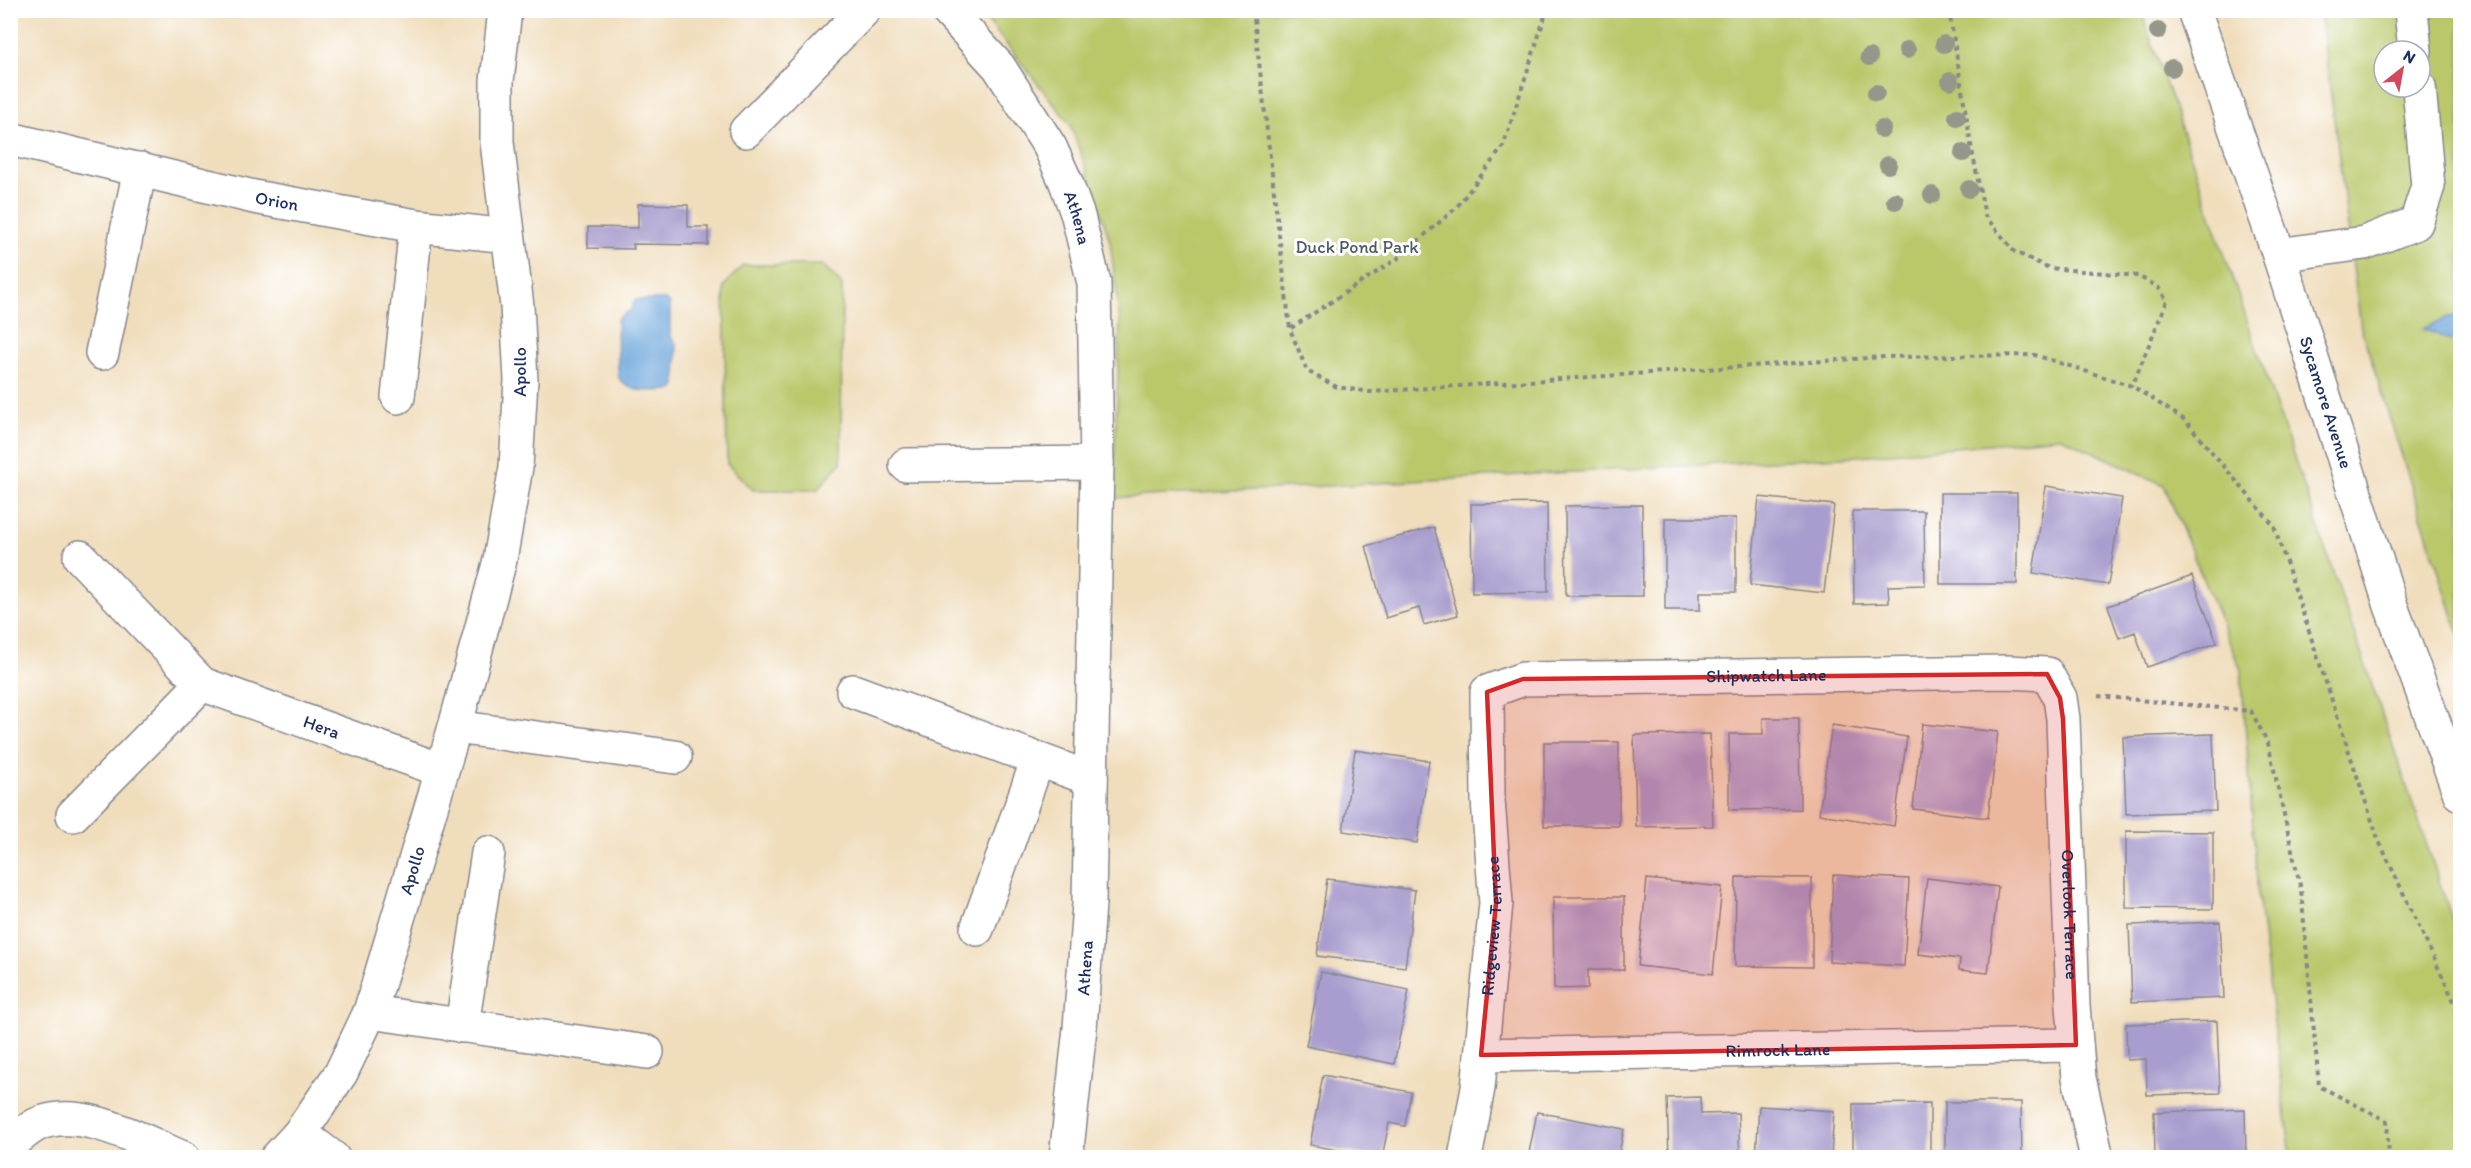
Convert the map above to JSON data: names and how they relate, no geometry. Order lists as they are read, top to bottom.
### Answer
{
  "streets": {
    "street": [
      "Orion",
      "Athena",
      "Apollo",
      "Sycamore Avenue",
      "Shipwatch Lane",
      "Hera",
      "Overlook Terrace",
      "Ridgeview Terrace",
      "Rimrock Lane"
    ]
  },
  "crossings": [
    ["Orion", "Apollo"],
    ["Apollo", "Hera"],
    ["Shipwatch Lane", "Overlook Terrace"],
    ["Shipwatch Lane", "Ridgeview Terrace"],
    ["Overlook Terrace", "Rimrock Lane"],
    ["Ridgeview Terrace", "Rimrock Lane"]
  ],
  "parks": ["Duck Pond Park"],
  "north": "top right"
}
